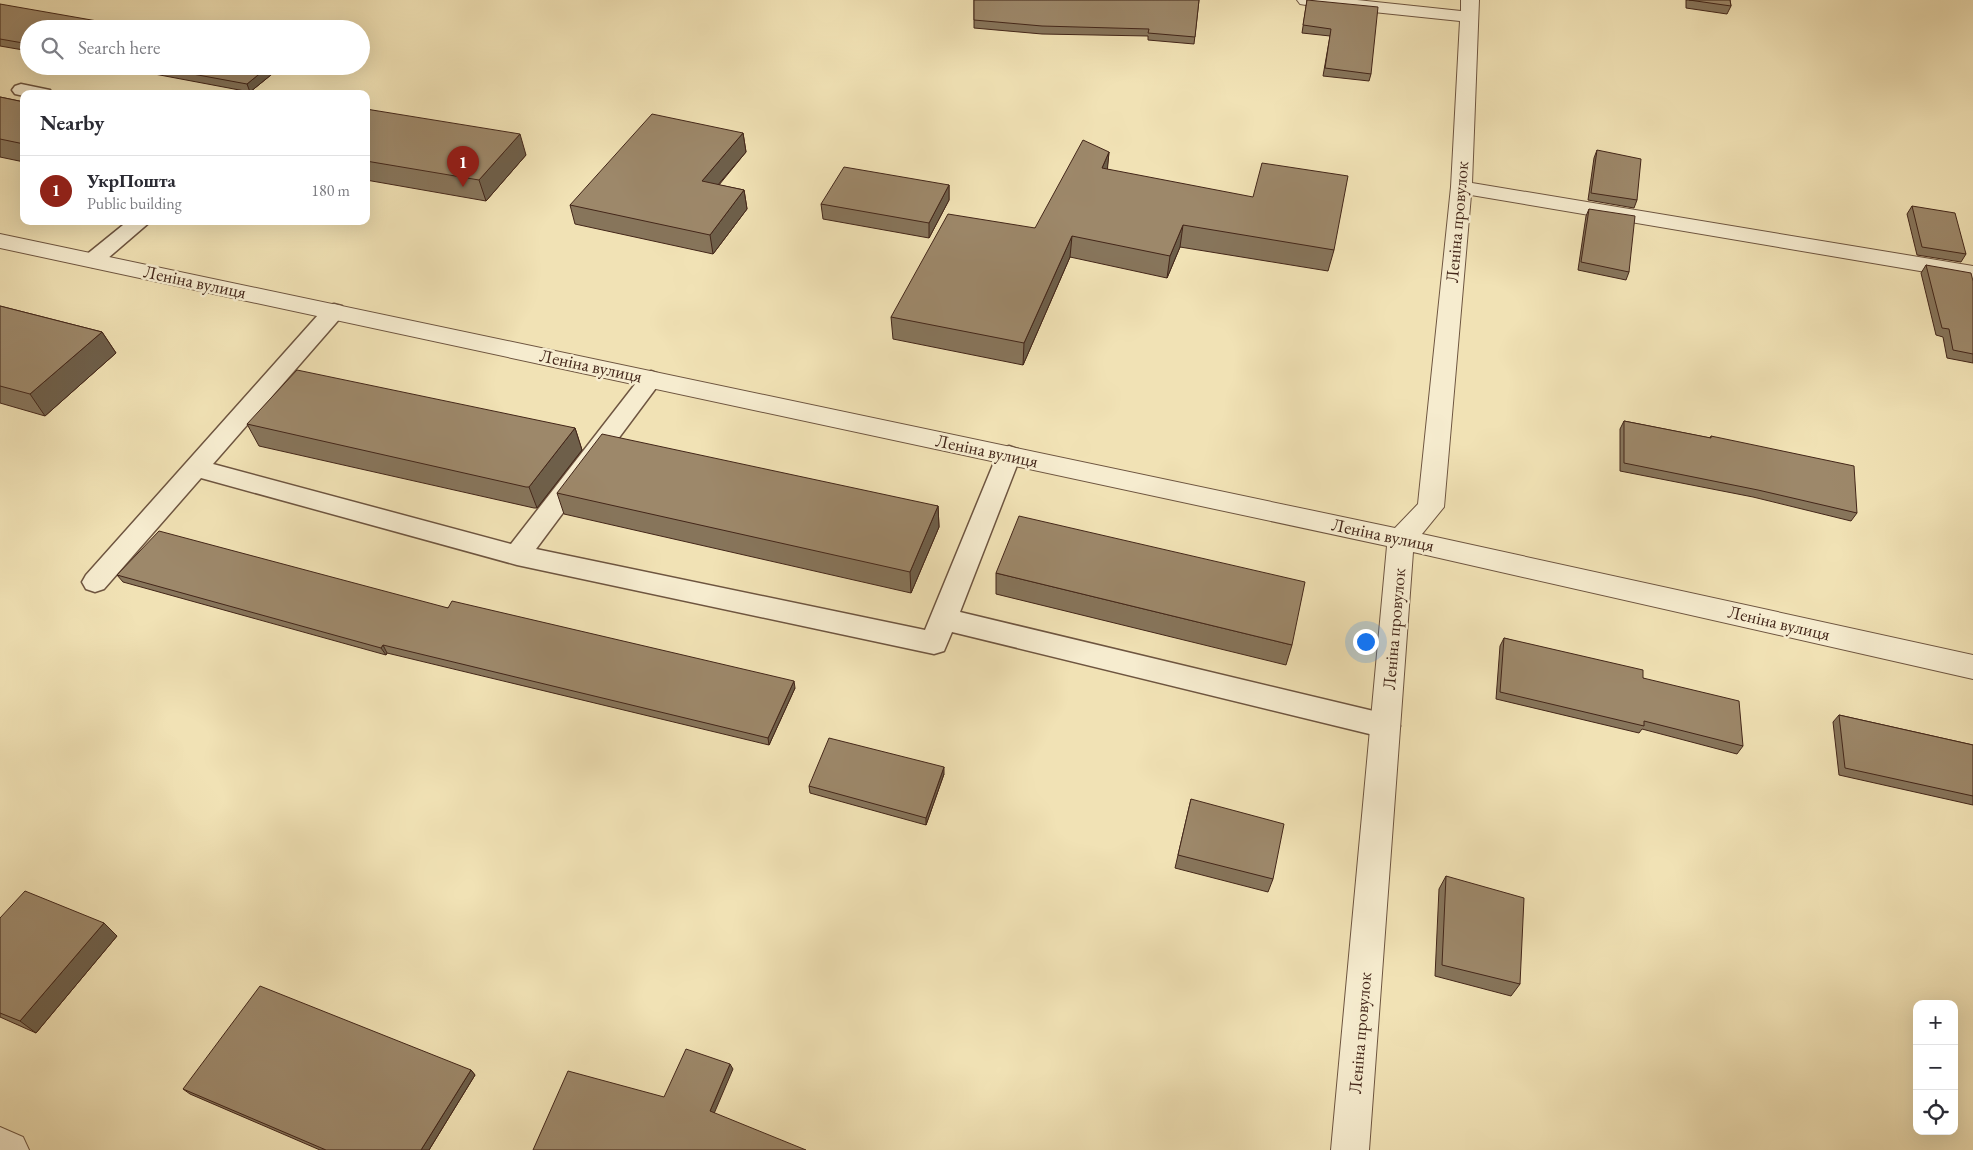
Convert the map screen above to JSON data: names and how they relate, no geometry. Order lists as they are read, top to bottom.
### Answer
{
  "streets": {
    "street": ["Леніна провулок", "Леніна вулиця"]
  },
  "crossings": [
    ["Леніна провулок", "Леніна вулиця"]
  ],
  "page": {
    "search": "Search here",
    "heading": "Nearby",
    "pins": "1",
    "list": [
      {
        "mark": "1",
        "name": "УкрПошта",
        "note": "Public building",
        "value": "180 m"
      }
    ],
    "map_buttons": ["+", "−"]
  }
}
